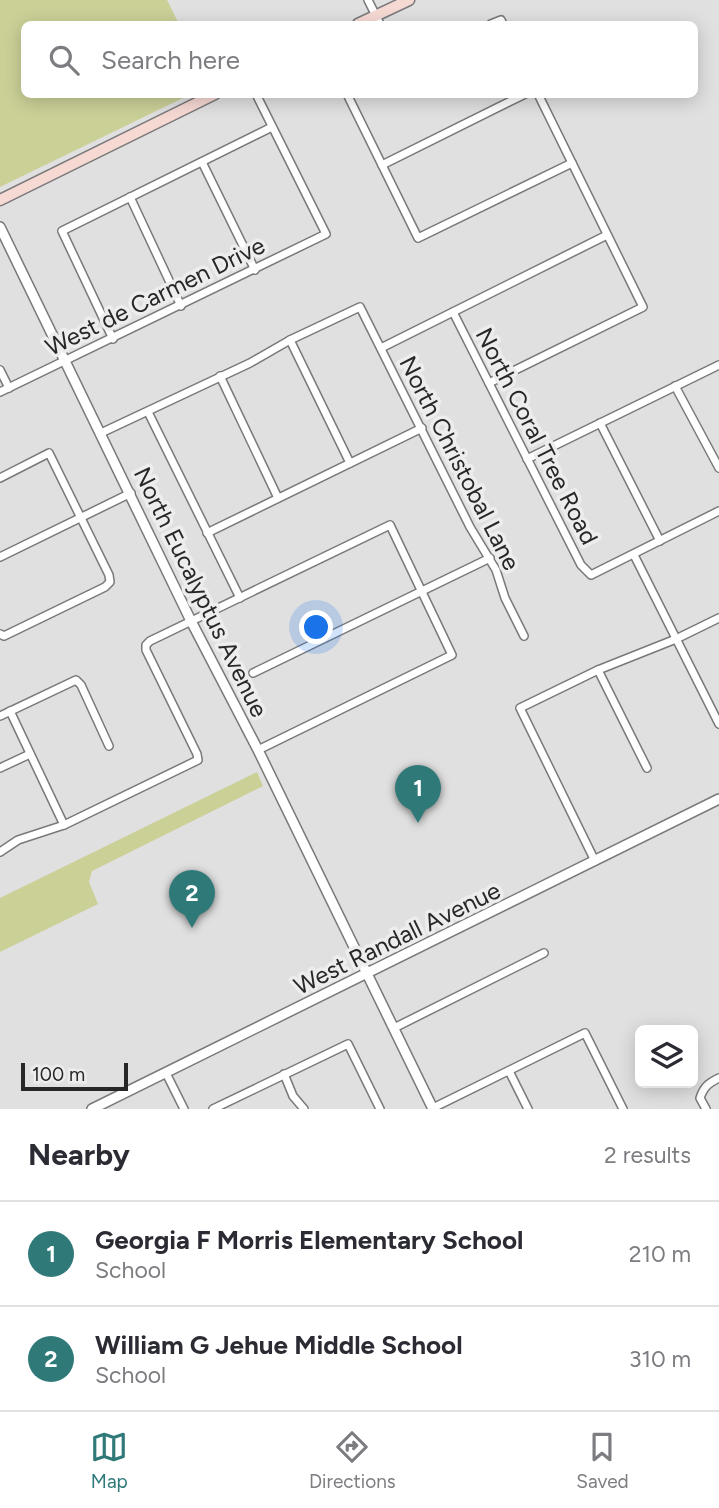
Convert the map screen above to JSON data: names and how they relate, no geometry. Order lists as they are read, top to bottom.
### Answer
{
  "streets": {
    "street": [
      "West de Carmen Drive",
      "North Coral Tree Road",
      "North Christobal Lane",
      "North Eucalyptus Avenue",
      "West Randall Avenue"
    ]
  },
  "crossings": [
    ["West de Carmen Drive", "North Eucalyptus Avenue"],
    ["North Eucalyptus Avenue", "West Randall Avenue"]
  ],
  "scale_bar": "100 m",
  "page": {
    "search": "Search here",
    "pins": ["1", "2"],
    "scale": "100 m",
    "heading": ["Nearby", "2 results"],
    "list": [
      {
        "mark": "1",
        "name": "Georgia F Morris Elementary School",
        "note": "School",
        "value": "210 m"
      },
      {
        "mark": "2",
        "name": "William G Jehue Middle School",
        "note": "School",
        "value": "310 m"
      }
    ],
    "nav": ["Map", "Directions", "Saved"]
  }
}
